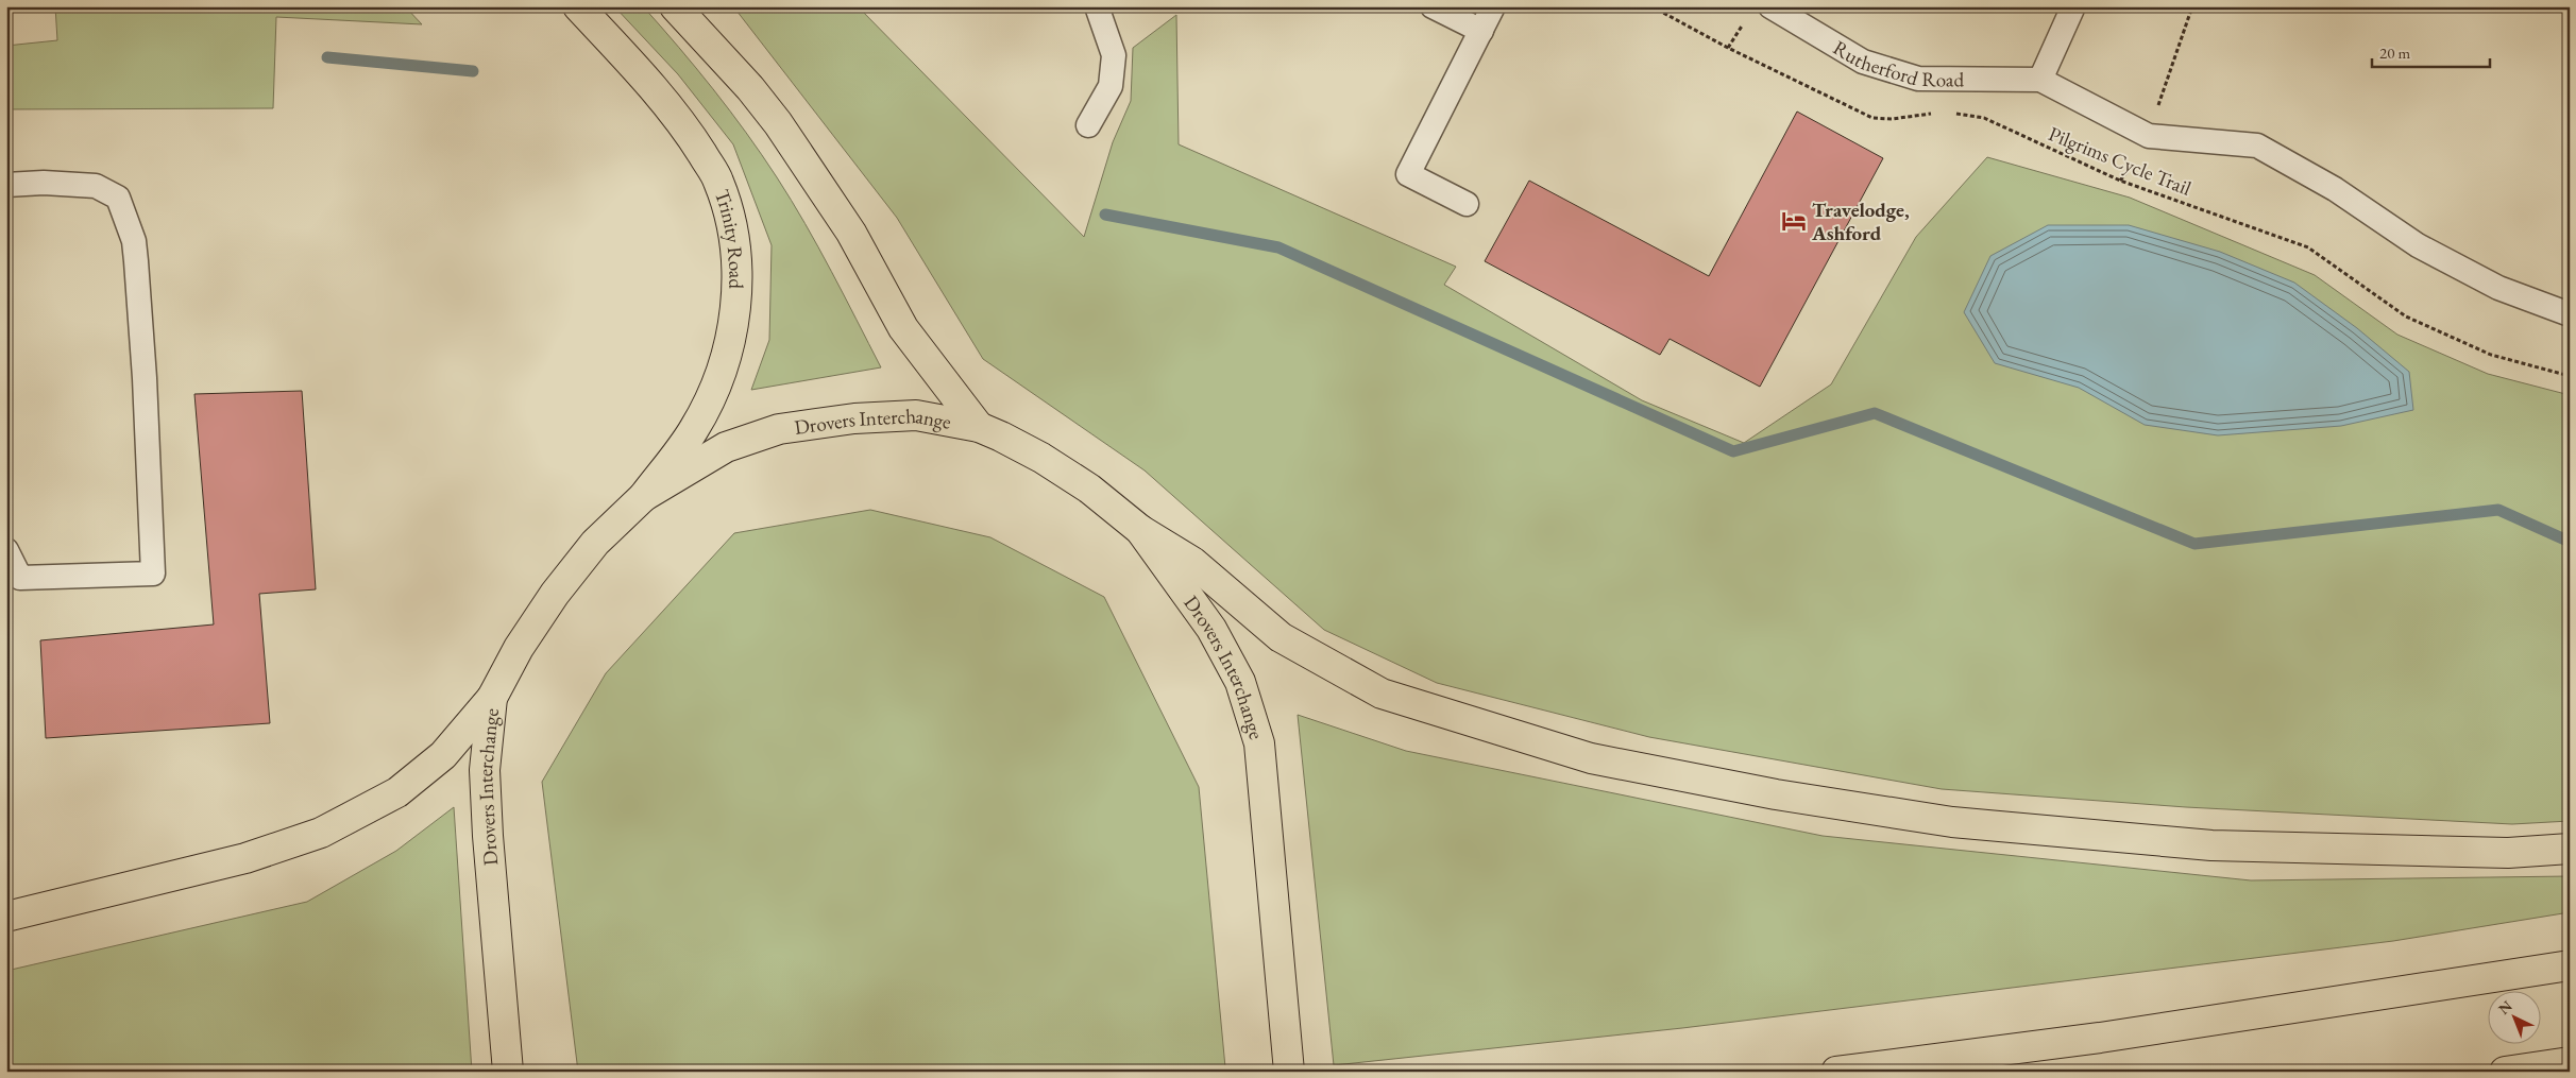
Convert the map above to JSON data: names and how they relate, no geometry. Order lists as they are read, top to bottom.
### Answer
{
  "streets": {
    "main road": ["Trinity Road", "Drovers Interchange"],
    "lane": ["Rutherford Road"],
    "path": ["Pilgrims Cycle Trail"]
  },
  "crossings": [
    ["Trinity Road", "Drovers Interchange"]
  ],
  "places": {
    "hotel": ["Travelodge, Ashford"]
  },
  "scale_bar": "20 m",
  "north": "top left"
}
